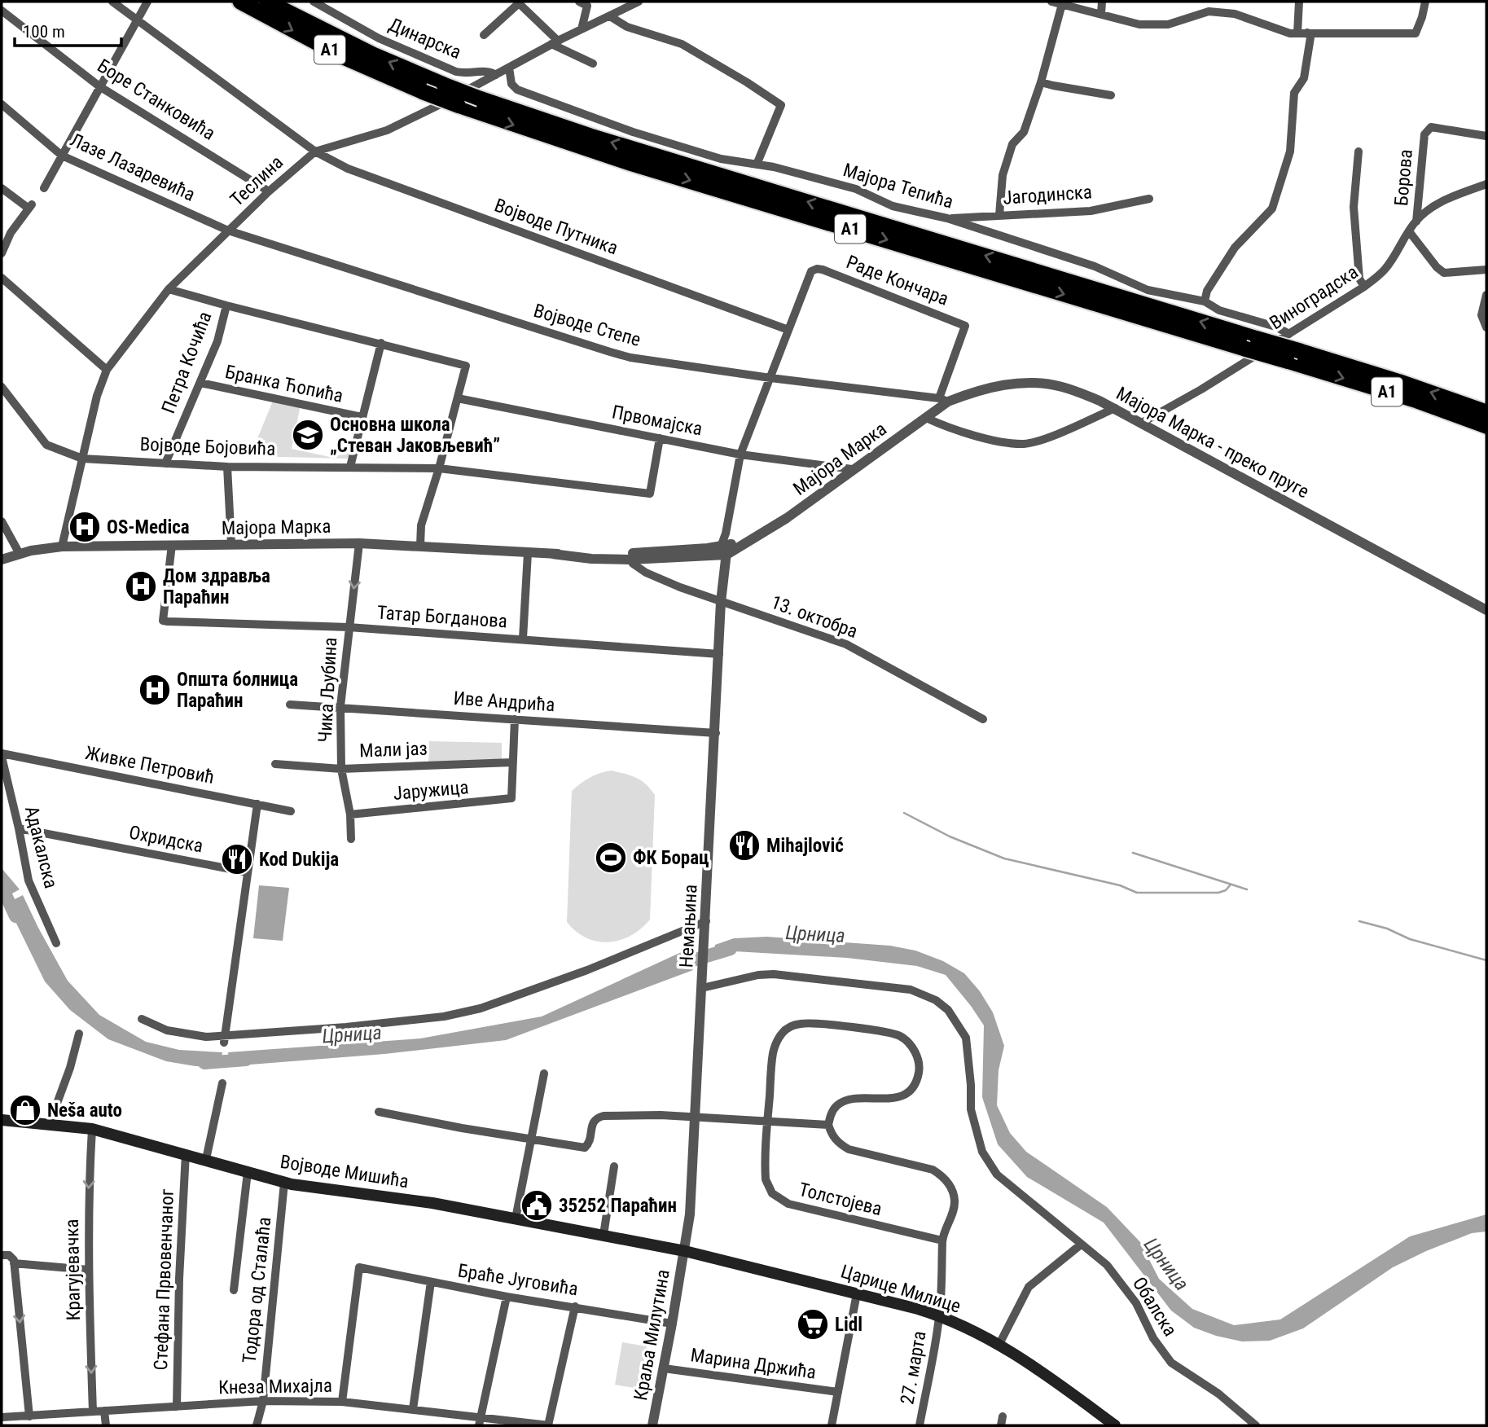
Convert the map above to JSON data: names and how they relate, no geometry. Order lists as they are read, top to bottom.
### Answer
{
  "streets": {
    "highway": ["A1"],
    "main road": ["Војводе Мишића", "Царице Милице"],
    "street": [
      "Динарска",
      "Боре Станковића",
      "Лазе Лазаревића",
      "Борова",
      "Теслина",
      "Мајора Тепића",
      "Јагодинска",
      "Војводе Путника",
      "Раде Кончара",
      "Виноградска",
      "Војводе Степе",
      "Петра Кочића",
      "Бранка Ћопића",
      "Првомајска",
      "Мајора Марка - преко пруге",
      "Војводе Бојовића",
      "Мајора Марка",
      "Татар Богданова",
      "13. октобра",
      "Чика Љубина",
      "Иве Андрића",
      "Мали јаз",
      "Живке Петровић",
      "Јаружица",
      "Охридска",
      "Адакалска",
      "Немањина",
      "Толстојева",
      "Крагујевачка",
      "Стефана Првовенчаног",
      "Браће Југовића",
      "Тодора од Сталаћа",
      "Обалска",
      "Краља Милутина",
      "Марина Држића",
      "27. марта",
      "Кнеза Михајла"
    ]
  },
  "crossings": [
    ["Динарска", "Теслина"],
    ["Боре Станковића", "Теслина"],
    ["Лазе Лазаревића", "Теслина"],
    ["Лазе Лазаревића", "Војводе Степе"],
    ["Борова", "Виноградска"],
    ["Теслина", "Мајора Тепића"],
    ["Теслина", "Војводе Путника"],
    ["Теслина", "Војводе Степе"],
    ["Теслина", "Војводе Бојовића"],
    ["Теслина", "Мајора Марка"],
    ["Мајора Тепића", "Јагодинска"],
    ["Мајора Тепића", "Виноградска"],
    ["Војводе Путника", "Раде Кончара"],
    ["Раде Кончара", "Војводе Степе"],
    ["Раде Кончара", "Мајора Марка - преко пруге"],
    ["Виноградска", "Мајора Марка - преко пруге"],
    ["Војводе Степе", "Мајора Марка - преко пруге"],
    ["Петра Кочића", "Бранка Ћопића"],
    ["Петра Кочића", "Војводе Бојовића"],
    ["Првомајска", "Војводе Бојовића"],
    ["Првомајска", "Мајора Марка"],
    ["Мајора Марка - преко пруге", "Мајора Марка"],
    ["Мајора Марка", "Татар Богданова"],
    ["Мајора Марка", "13. октобра"],
    ["Мајора Марка", "Чика Љубина"],
    ["Мајора Марка", "Немањина"],
    ["Татар Богданова", "Чика Љубина"],
    ["Татар Богданова", "Немањина"],
    ["13. октобра", "Немањина"],
    ["Чика Љубина", "Иве Андрића"],
    ["Чика Љубина", "Мали јаз"],
    ["Чика Љубина", "Јаружица"],
    ["Иве Андрића", "Немањина"],
    ["Мали јаз", "Јаружица"],
    ["Живке Петровић", "Адакалска"],
    ["Охридска", "Адакалска"],
    ["Немањина", "Војводе Мишића"],
    ["Немањина", "Царице Милице"],
    ["Немањина", "Обалска"],
    ["Немањина", "Краља Милутина"],
    ["Војводе Мишића", "Крагујевачка"],
    ["Војводе Мишића", "Стефана Првовенчаног"],
    ["Војводе Мишића", "Царице Милице"],
    ["Војводе Мишића", "Тодора од Сталаћа"],
    ["Војводе Мишића", "Краља Милутина"],
    ["Толстојева", "27. марта"],
    ["Крагујевачка", "Кнеза Михајла"],
    ["Стефана Првовенчаног", "Кнеза Михајла"],
    ["Браће Југовића", "Краља Милутина"],
    ["Браће Југовића", "Кнеза Михајла"],
    ["Царице Милице", "Краља Милутина"],
    ["Царице Милице", "27. марта"],
    ["Тодора од Сталаћа", "Кнеза Михајла"],
    ["Краља Милутина", "Марина Држића"]
  ],
  "water": ["Црница"],
  "places": {
    "school or university": ["Основна школа „Стеван Јаковљевић”"],
    "hospital": ["OS-Medica", "Дом здравља Параћин", "Општа болница Параћин"],
    "restaurant": ["Mihajlović", "Kod Dukija"],
    "sports": ["ФК Борац"],
    "shop": ["Neša auto"],
    "public building": ["35252 Параћин"],
    "supermarket": ["Lidl"]
  },
  "scale_bar": "100 m"
}
